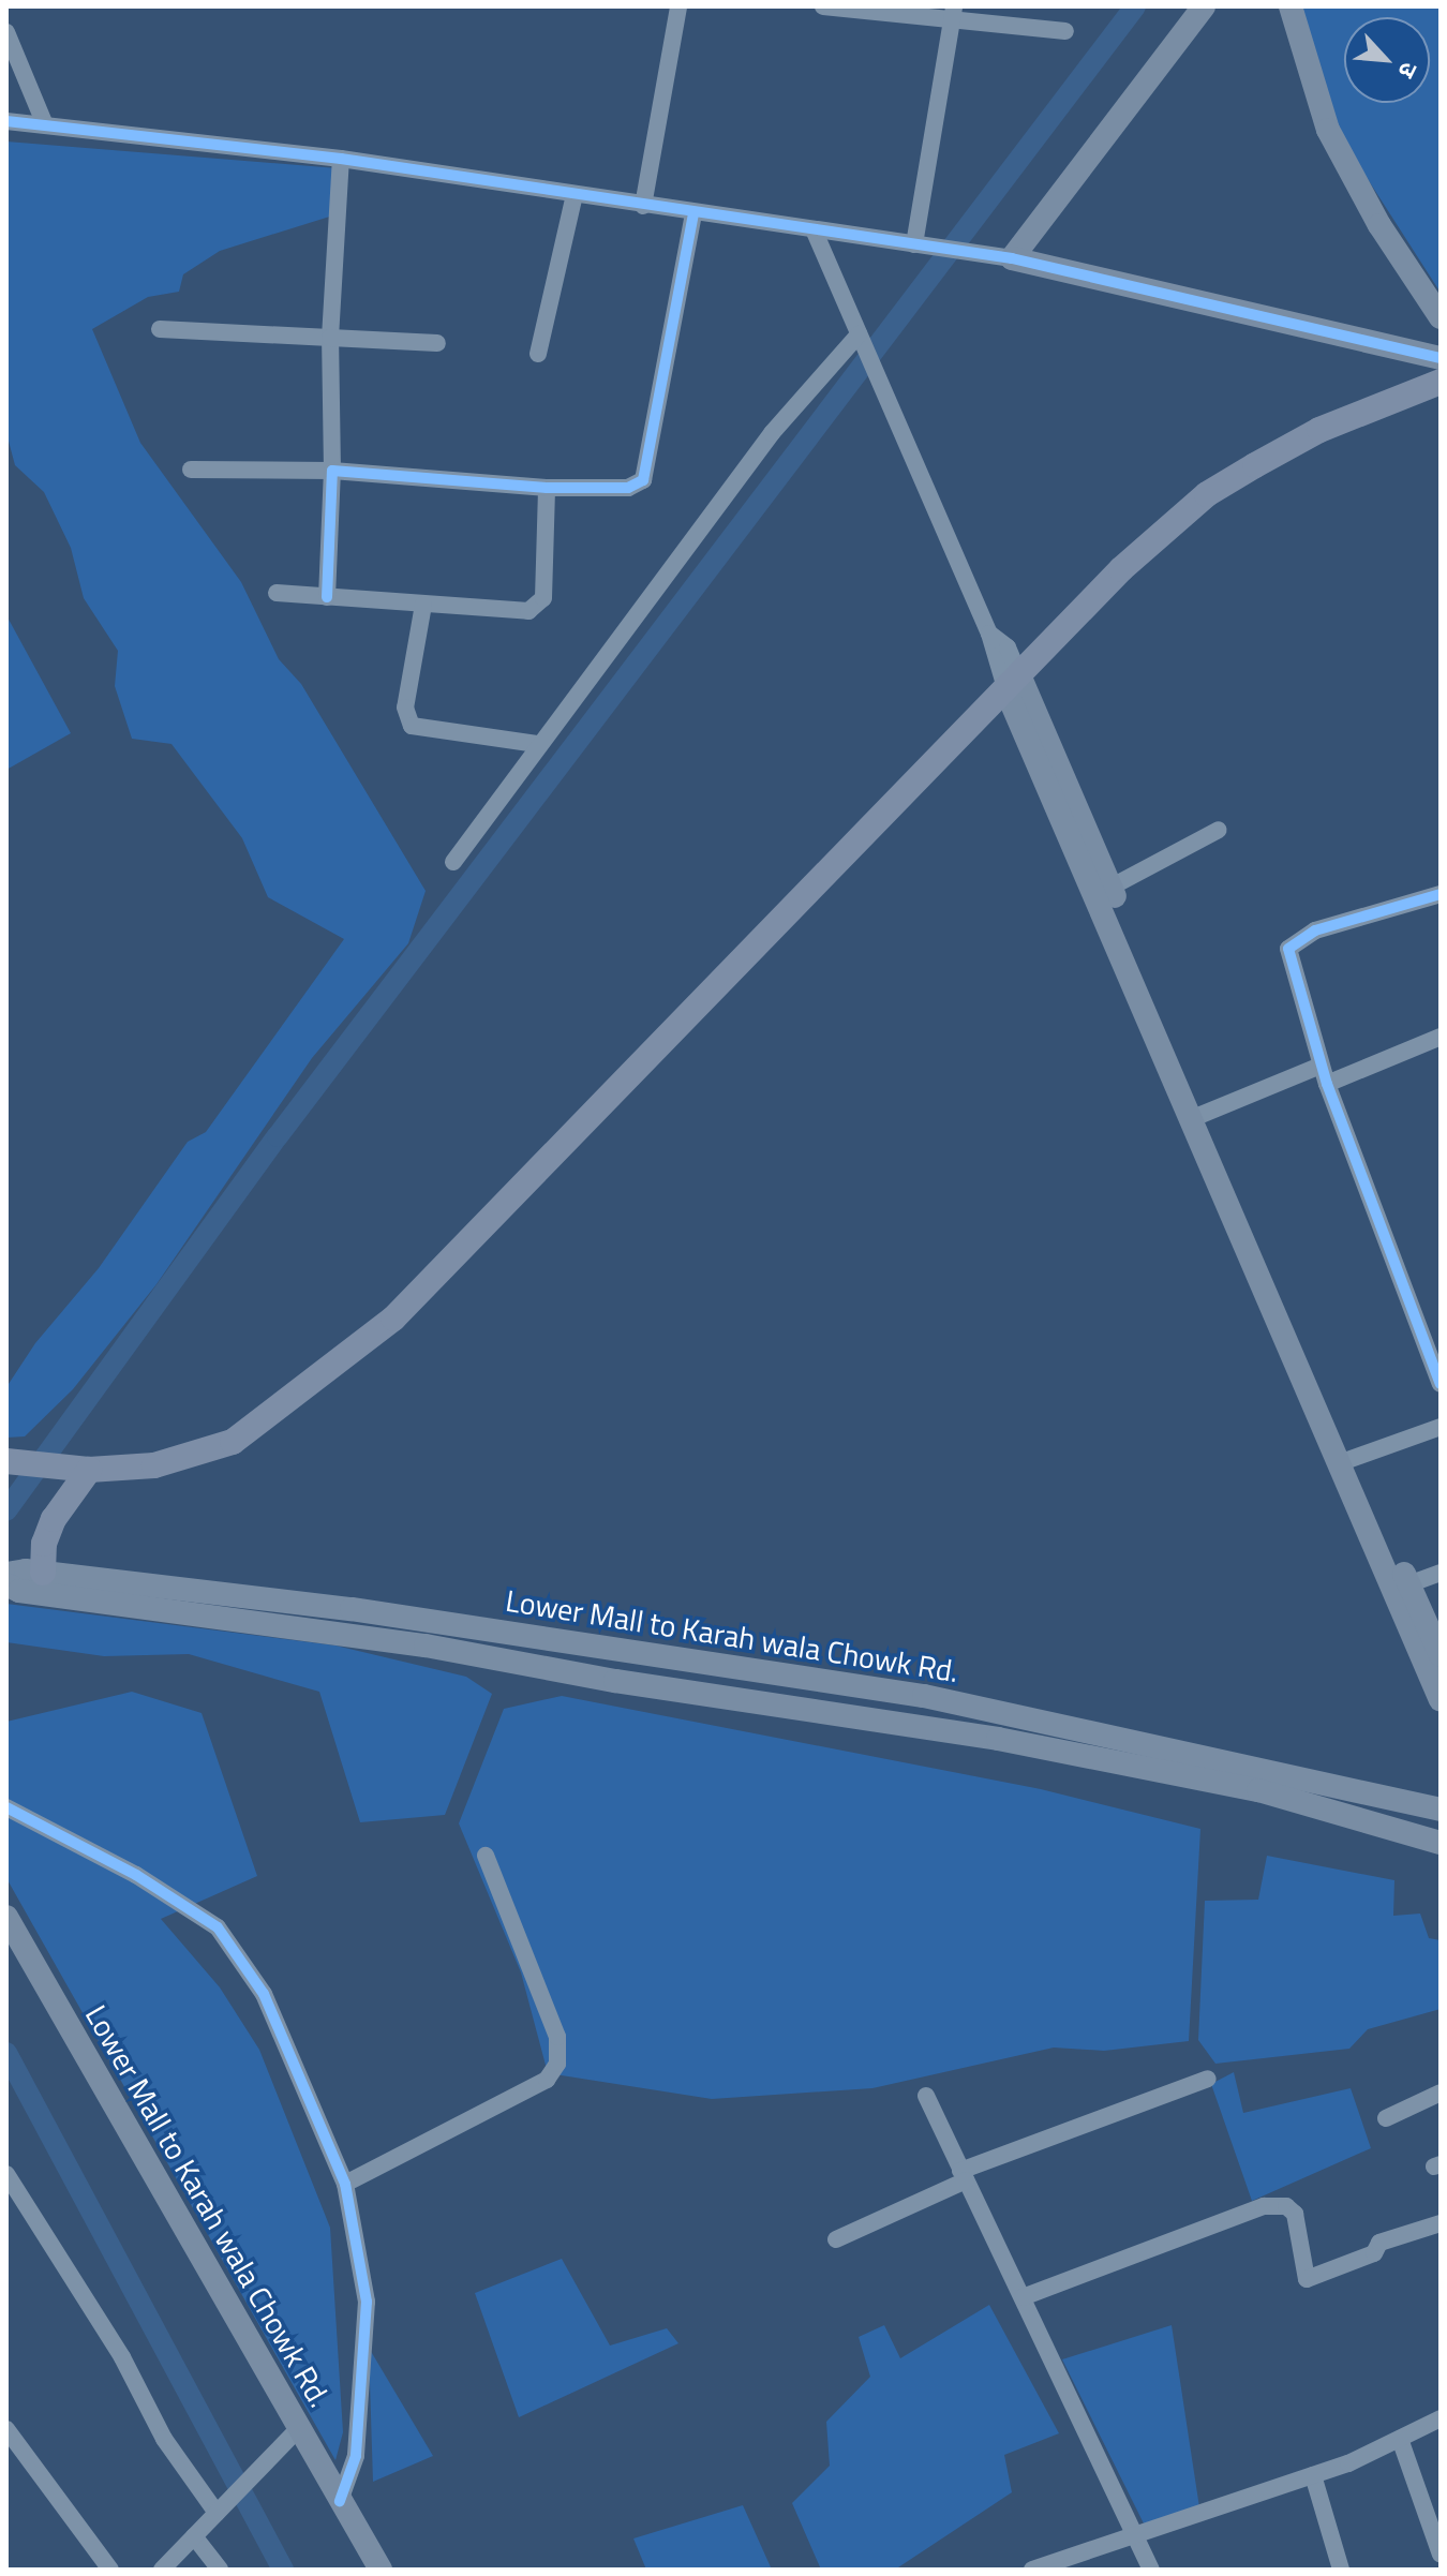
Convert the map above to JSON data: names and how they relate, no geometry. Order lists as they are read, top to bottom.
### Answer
{
  "streets": {
    "main road": ["Lower Mall to Karah wala Chowk Rd."]
  },
  "north": "bottom right"
}
